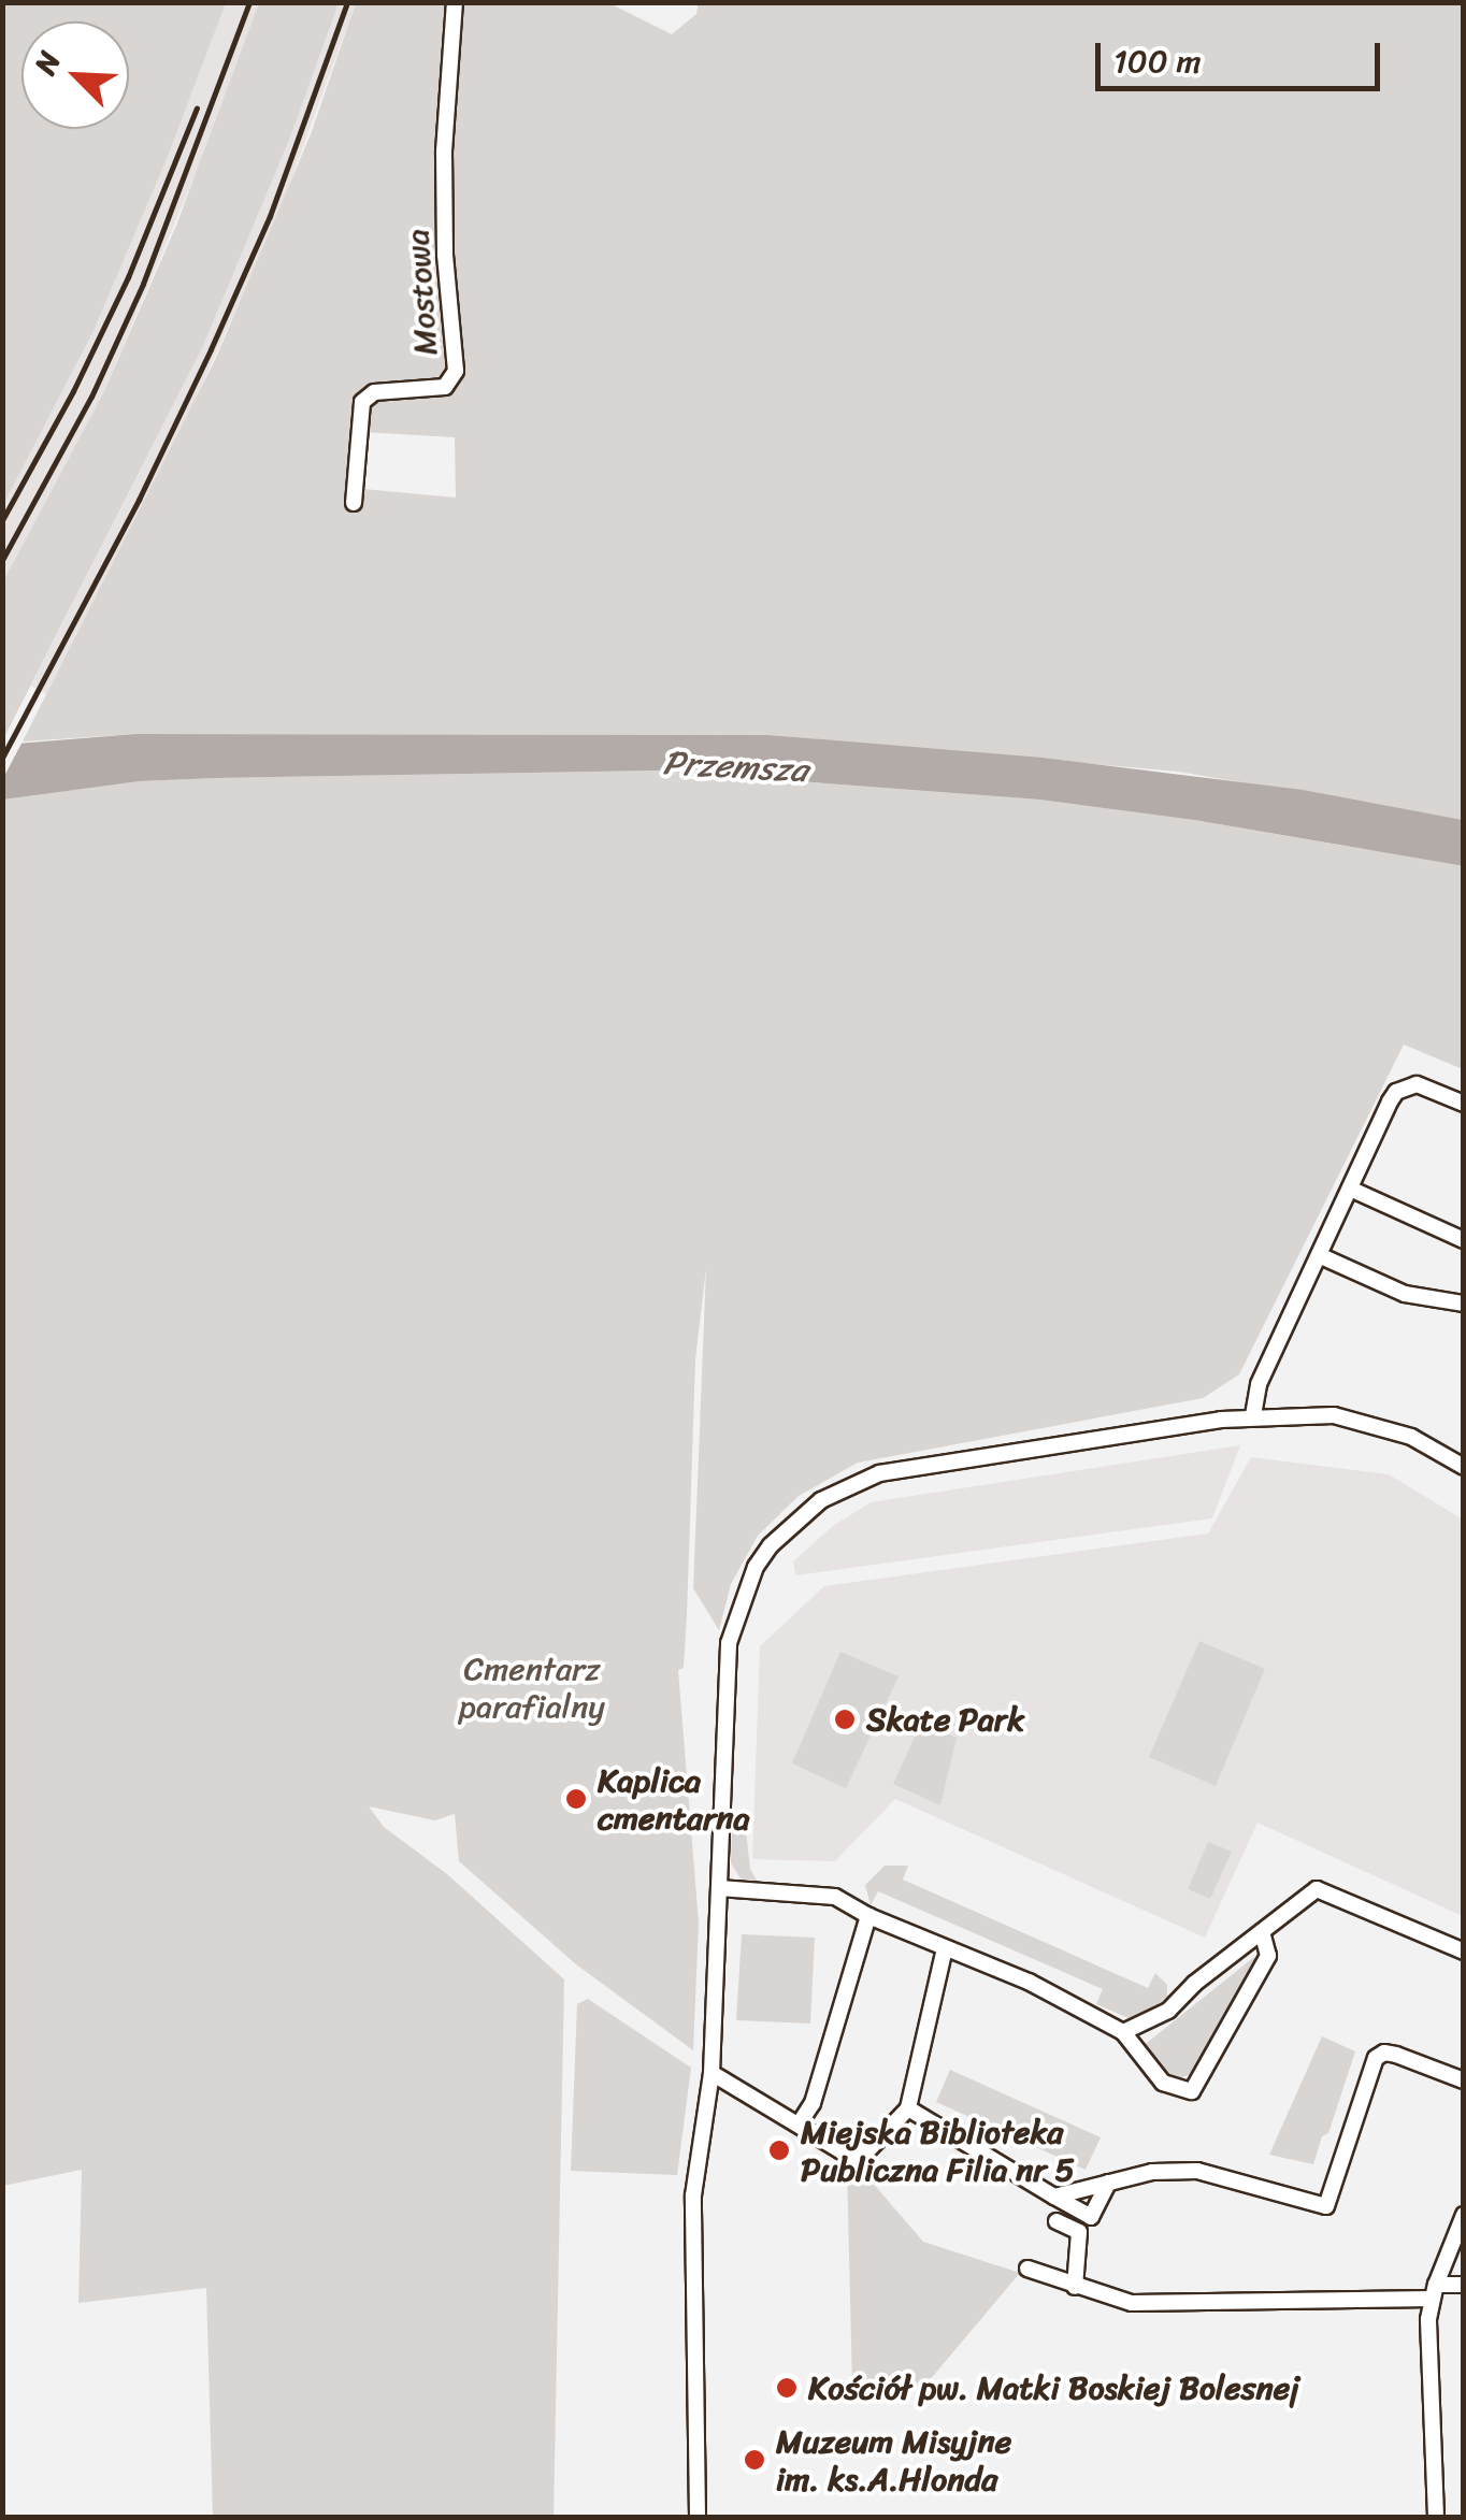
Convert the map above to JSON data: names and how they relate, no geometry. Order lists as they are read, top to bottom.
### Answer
{
  "streets": {
    "street": ["Mostowa"]
  },
  "water": ["Przemsza"],
  "parks": ["Cmentarz parafialny"],
  "places": [
    "Skate Park",
    "Kaplica cmentarna",
    "Miejska Biblioteka Publiczna Filia nr 5",
    "Kościół pw. Matki Boskiej Bolesnej",
    "Muzeum Misyjne im. ks.A.Hlonda"
  ],
  "scale_bar": "100 m",
  "north": "top left"
}
